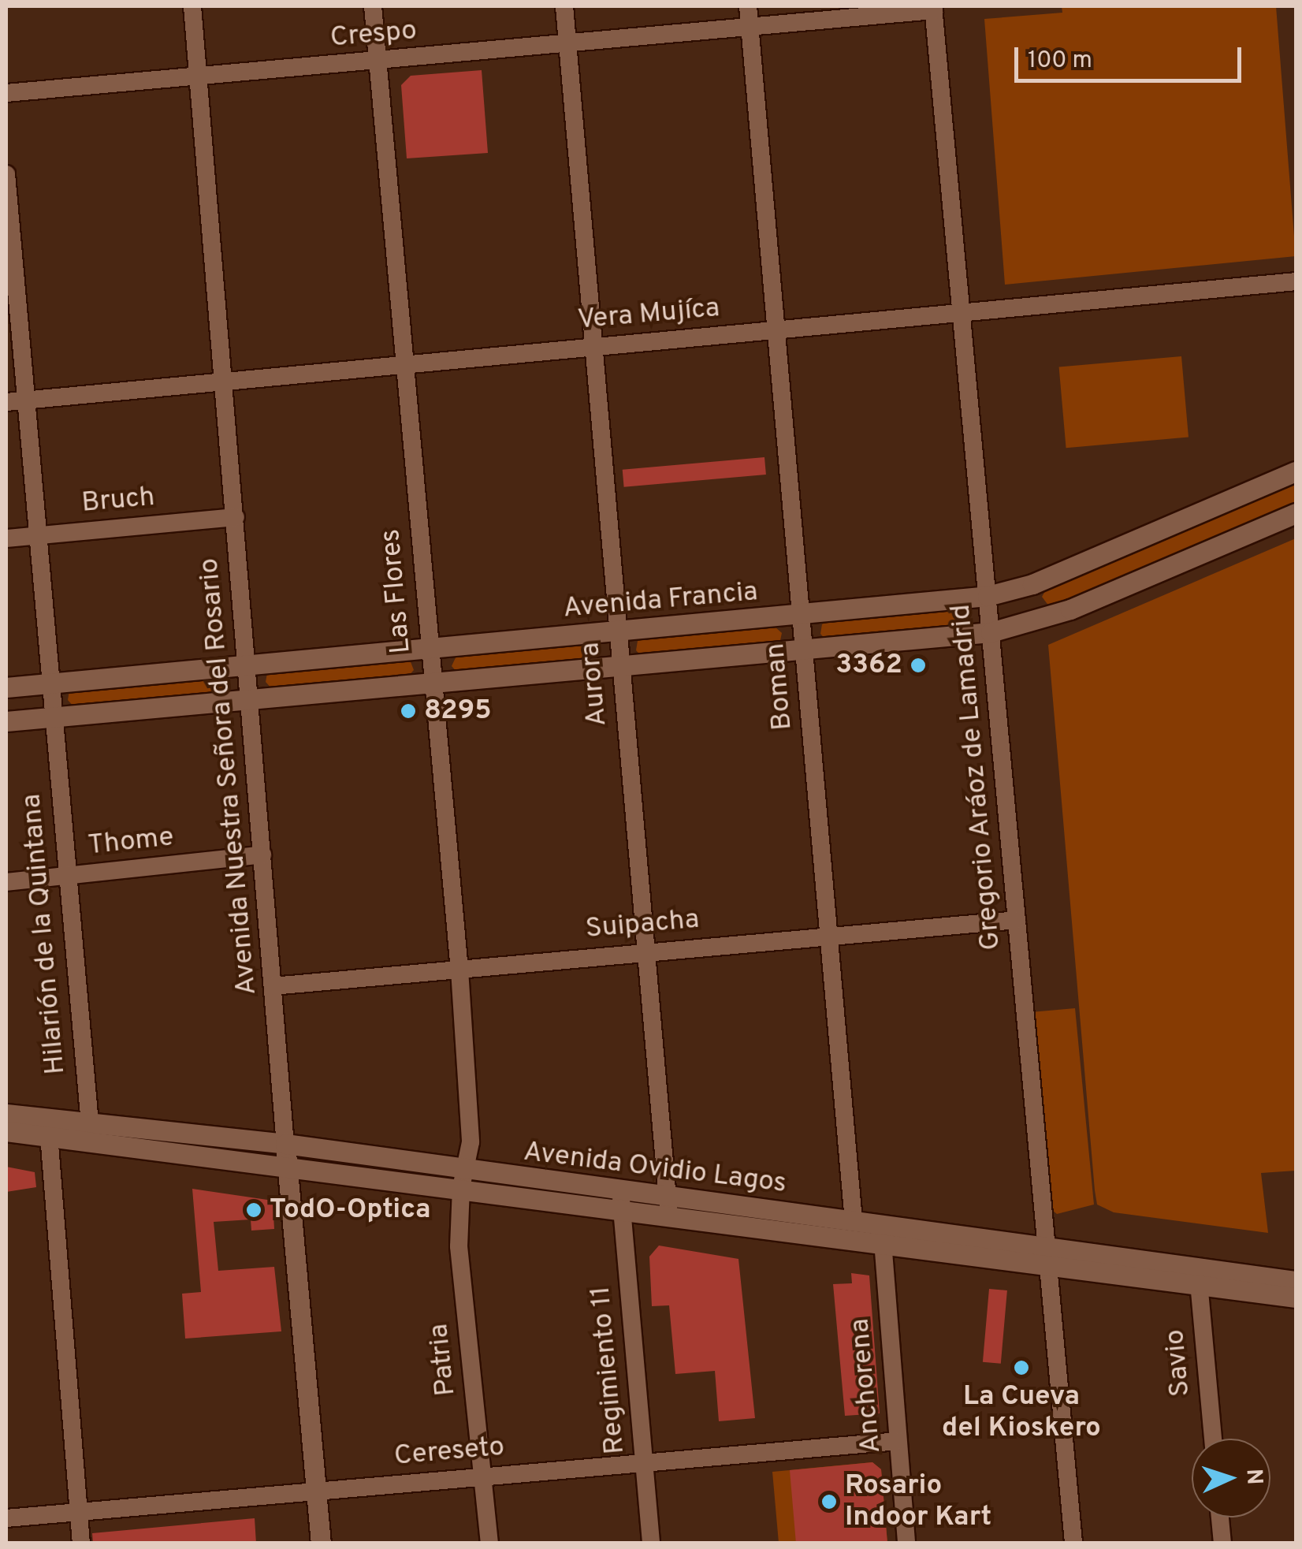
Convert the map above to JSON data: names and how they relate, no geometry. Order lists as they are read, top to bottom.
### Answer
{
  "streets": {
    "street": [
      "Crespo",
      "Vera Mujíca",
      "Bruch",
      "Las Flores",
      "Avenida Francia",
      "Aurora",
      "Boman",
      "Avenida Nuestra Señora del Rosario",
      "Gregorio Aráoz de Lamadrid",
      "Thome",
      "Suipacha",
      "Hilarión de la Quintana",
      "Avenida Ovidio Lagos",
      "Patria",
      "Savio",
      "Regimiento 11",
      "Anchorena",
      "Cereseto"
    ]
  },
  "crossings": [
    ["Crespo", "Las Flores"],
    ["Crespo", "Aurora"],
    ["Crespo", "Boman"],
    ["Crespo", "Avenida Nuestra Señora del Rosario"],
    ["Crespo", "Gregorio Aráoz de Lamadrid"],
    ["Vera Mujíca", "Las Flores"],
    ["Vera Mujíca", "Aurora"],
    ["Vera Mujíca", "Boman"],
    ["Vera Mujíca", "Avenida Nuestra Señora del Rosario"],
    ["Vera Mujíca", "Gregorio Aráoz de Lamadrid"],
    ["Vera Mujíca", "Hilarión de la Quintana"],
    ["Bruch", "Avenida Nuestra Señora del Rosario"],
    ["Bruch", "Hilarión de la Quintana"],
    ["Las Flores", "Avenida Francia"],
    ["Las Flores", "Suipacha"],
    ["Las Flores", "Avenida Ovidio Lagos"],
    ["Las Flores", "Patria"],
    ["Avenida Francia", "Aurora"],
    ["Avenida Francia", "Boman"],
    ["Avenida Francia", "Avenida Nuestra Señora del Rosario"],
    ["Avenida Francia", "Gregorio Aráoz de Lamadrid"],
    ["Avenida Francia", "Hilarión de la Quintana"],
    ["Aurora", "Suipacha"],
    ["Aurora", "Avenida Ovidio Lagos"],
    ["Boman", "Suipacha"],
    ["Boman", "Avenida Ovidio Lagos"],
    ["Avenida Nuestra Señora del Rosario", "Thome"],
    ["Avenida Nuestra Señora del Rosario", "Suipacha"],
    ["Avenida Nuestra Señora del Rosario", "Avenida Ovidio Lagos"],
    ["Avenida Nuestra Señora del Rosario", "Cereseto"],
    ["Gregorio Aráoz de Lamadrid", "Suipacha"],
    ["Gregorio Aráoz de Lamadrid", "Avenida Ovidio Lagos"],
    ["Thome", "Hilarión de la Quintana"],
    ["Hilarión de la Quintana", "Avenida Ovidio Lagos"],
    ["Avenida Ovidio Lagos", "Patria"],
    ["Avenida Ovidio Lagos", "Savio"],
    ["Avenida Ovidio Lagos", "Regimiento 11"],
    ["Avenida Ovidio Lagos", "Anchorena"],
    ["Patria", "Cereseto"],
    ["Regimiento 11", "Cereseto"],
    ["Anchorena", "Cereseto"]
  ],
  "places": [
    "3362",
    "8295",
    "TodO-Optica",
    "La Cueva del Kioskero",
    "Rosario Indoor Kart"
  ],
  "scale_bar": "100 m",
  "north": "right"
}
